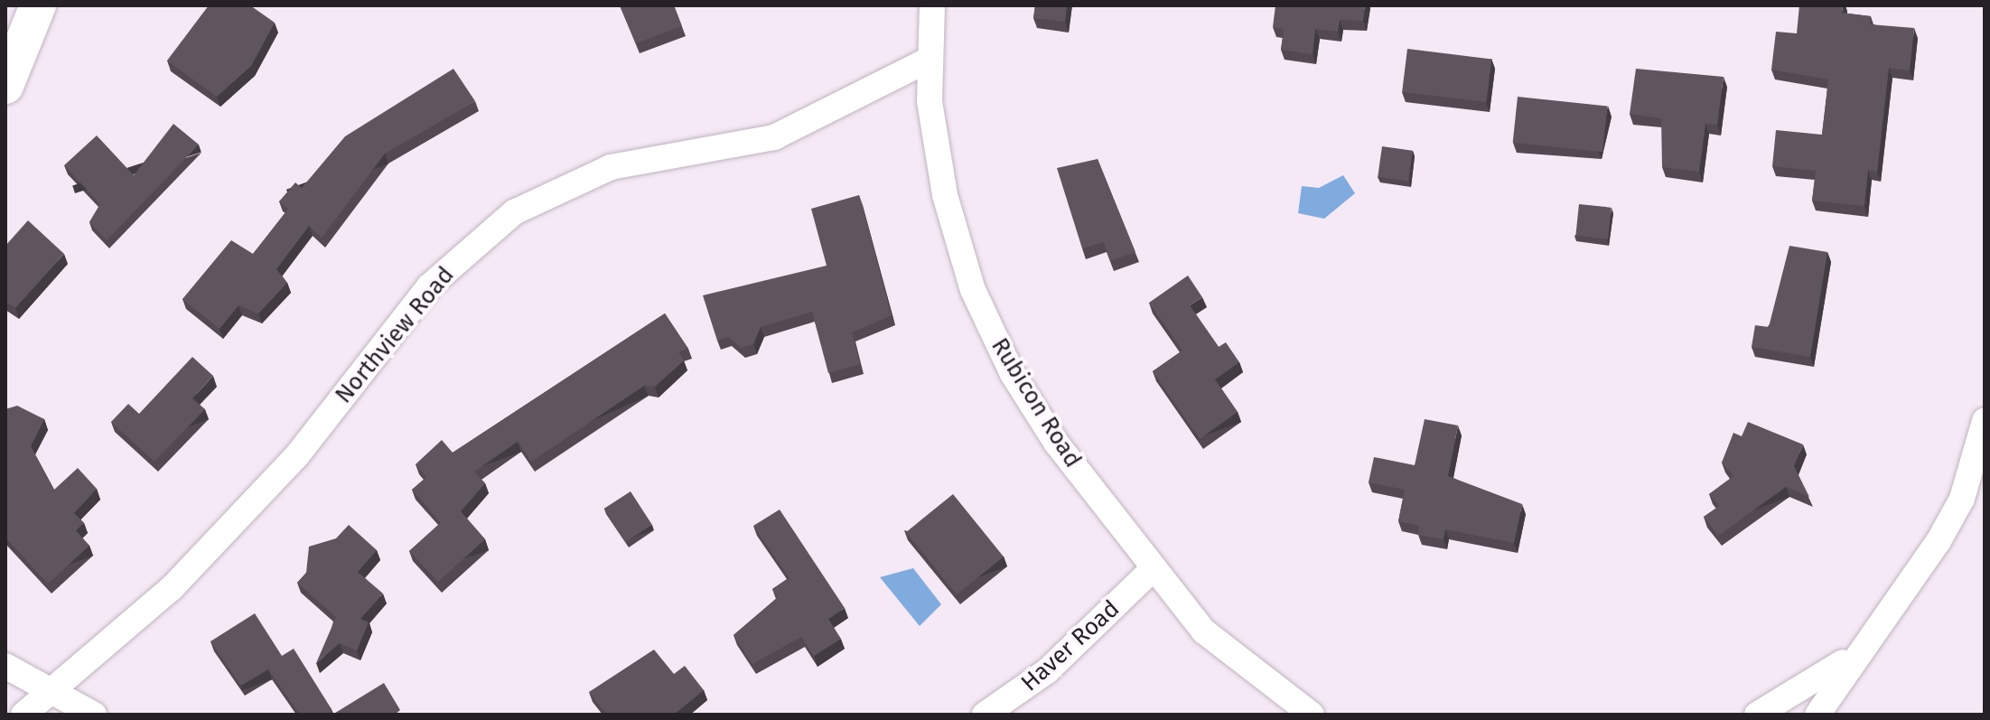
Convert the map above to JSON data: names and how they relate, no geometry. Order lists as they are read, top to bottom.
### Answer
{
  "streets": {
    "street": ["Northview Road", "Rubicon Road", "Haver Road"]
  },
  "crossings": [
    ["Northview Road", "Rubicon Road"],
    ["Rubicon Road", "Haver Road"]
  ]
}
